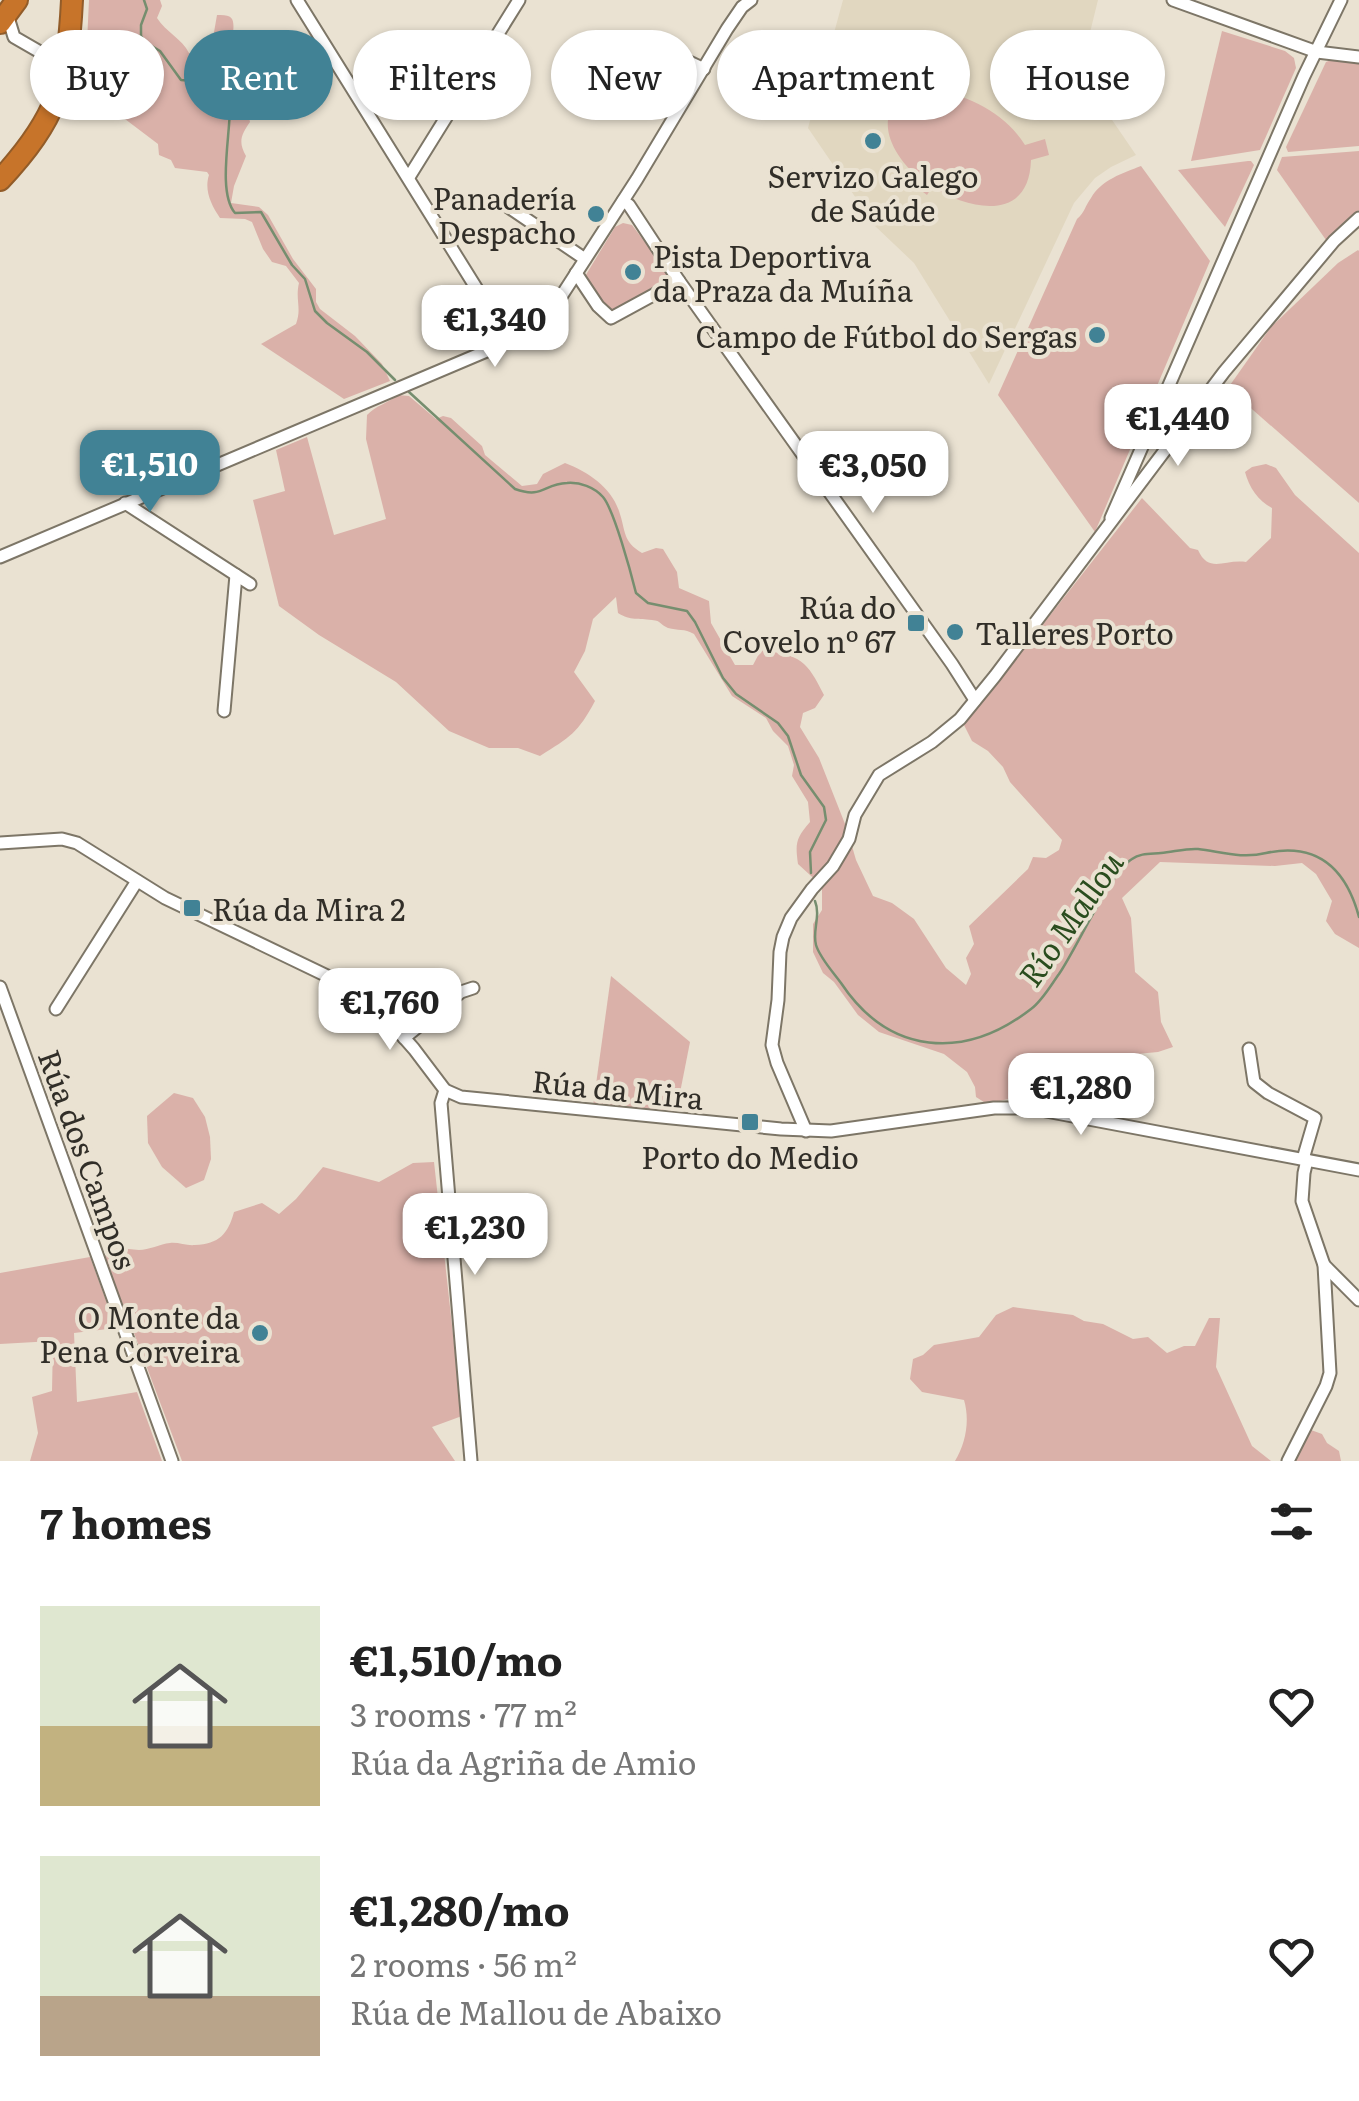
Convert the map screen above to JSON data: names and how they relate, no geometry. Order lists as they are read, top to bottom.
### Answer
{
  "streets": {
    "street": ["Rúa da Mira", "Rúa dos Campos"]
  },
  "water": ["Río Mallou"],
  "places": {
    "other": [
      "Servizo Galego de Saúde",
      "Panadería Despacho",
      "Pista Deportiva da Praza da Muíña",
      "Campo de Fútbol do Sergas",
      "Talleres Porto",
      "O Monte da Pena Corveira"
    ],
    "transit": ["Rúa do Covelo nº 67", "Rúa da Mira 2", "Porto do Medio"]
  },
  "page": {
    "chip": [
      "Buy",
      "Rent",
      "Filters",
      "New",
      "Apartment",
      "House"
    ],
    "price": [
      "€1,340",
      "€1,440",
      "€1,510",
      "€3,050",
      "€1,760",
      "€1,280",
      "€1,230"
    ],
    "heading": "7 homes",
    "list": [
      {
        "name": "€1,510/mo",
        "note": "3 rooms · 77 m² · Rúa da Agriña de Amio"
      },
      {
        "name": "€1,280/mo",
        "note": "2 rooms · 56 m² · Rúa de Mallou de Abaixo"
      }
    ]
  }
}
